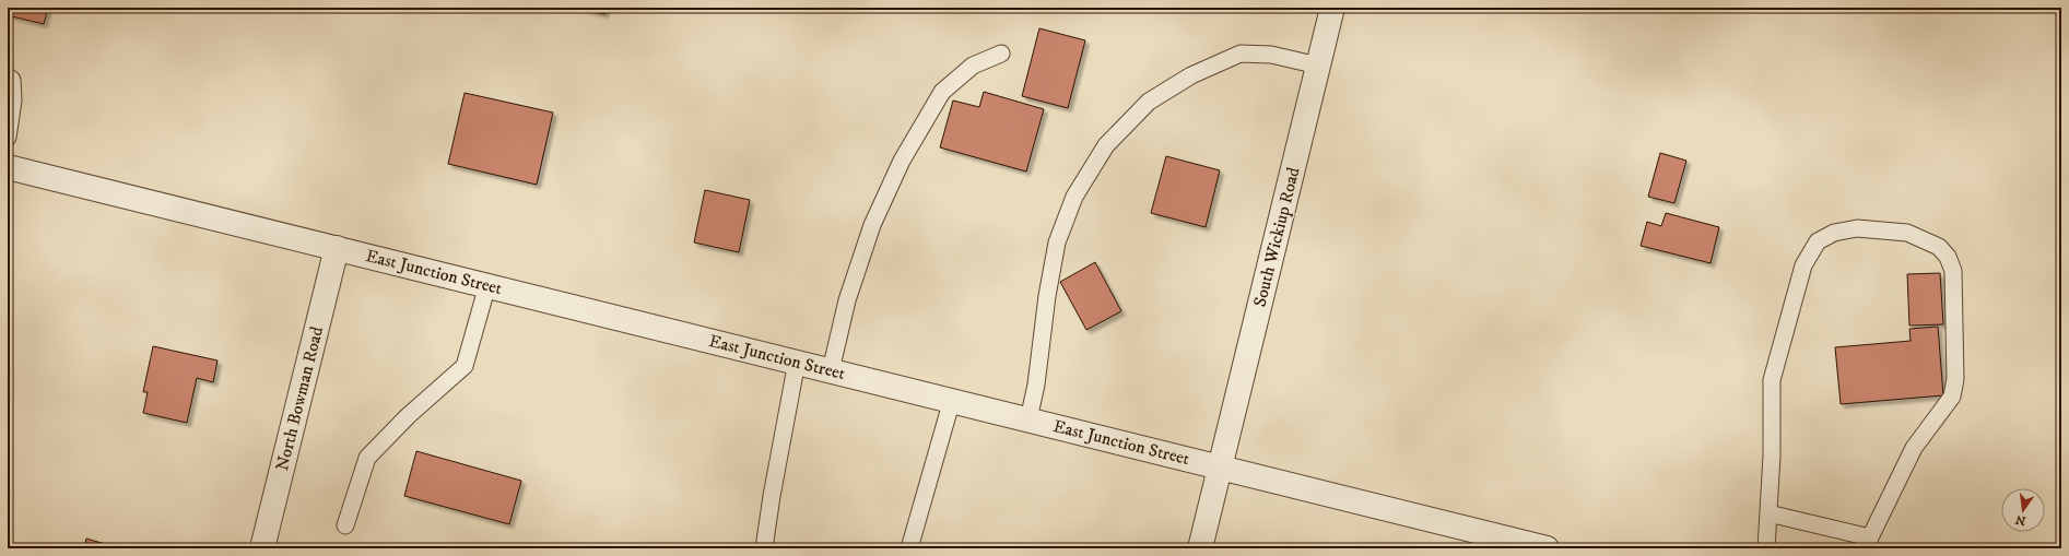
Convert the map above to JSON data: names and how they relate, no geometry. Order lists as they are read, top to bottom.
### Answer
{
  "streets": {
    "street": ["South Wickiup Road", "East Junction Street", "North Bowman Road"]
  },
  "crossings": [
    ["South Wickiup Road", "East Junction Street"],
    ["East Junction Street", "North Bowman Road"]
  ],
  "north": "bottom"
}
